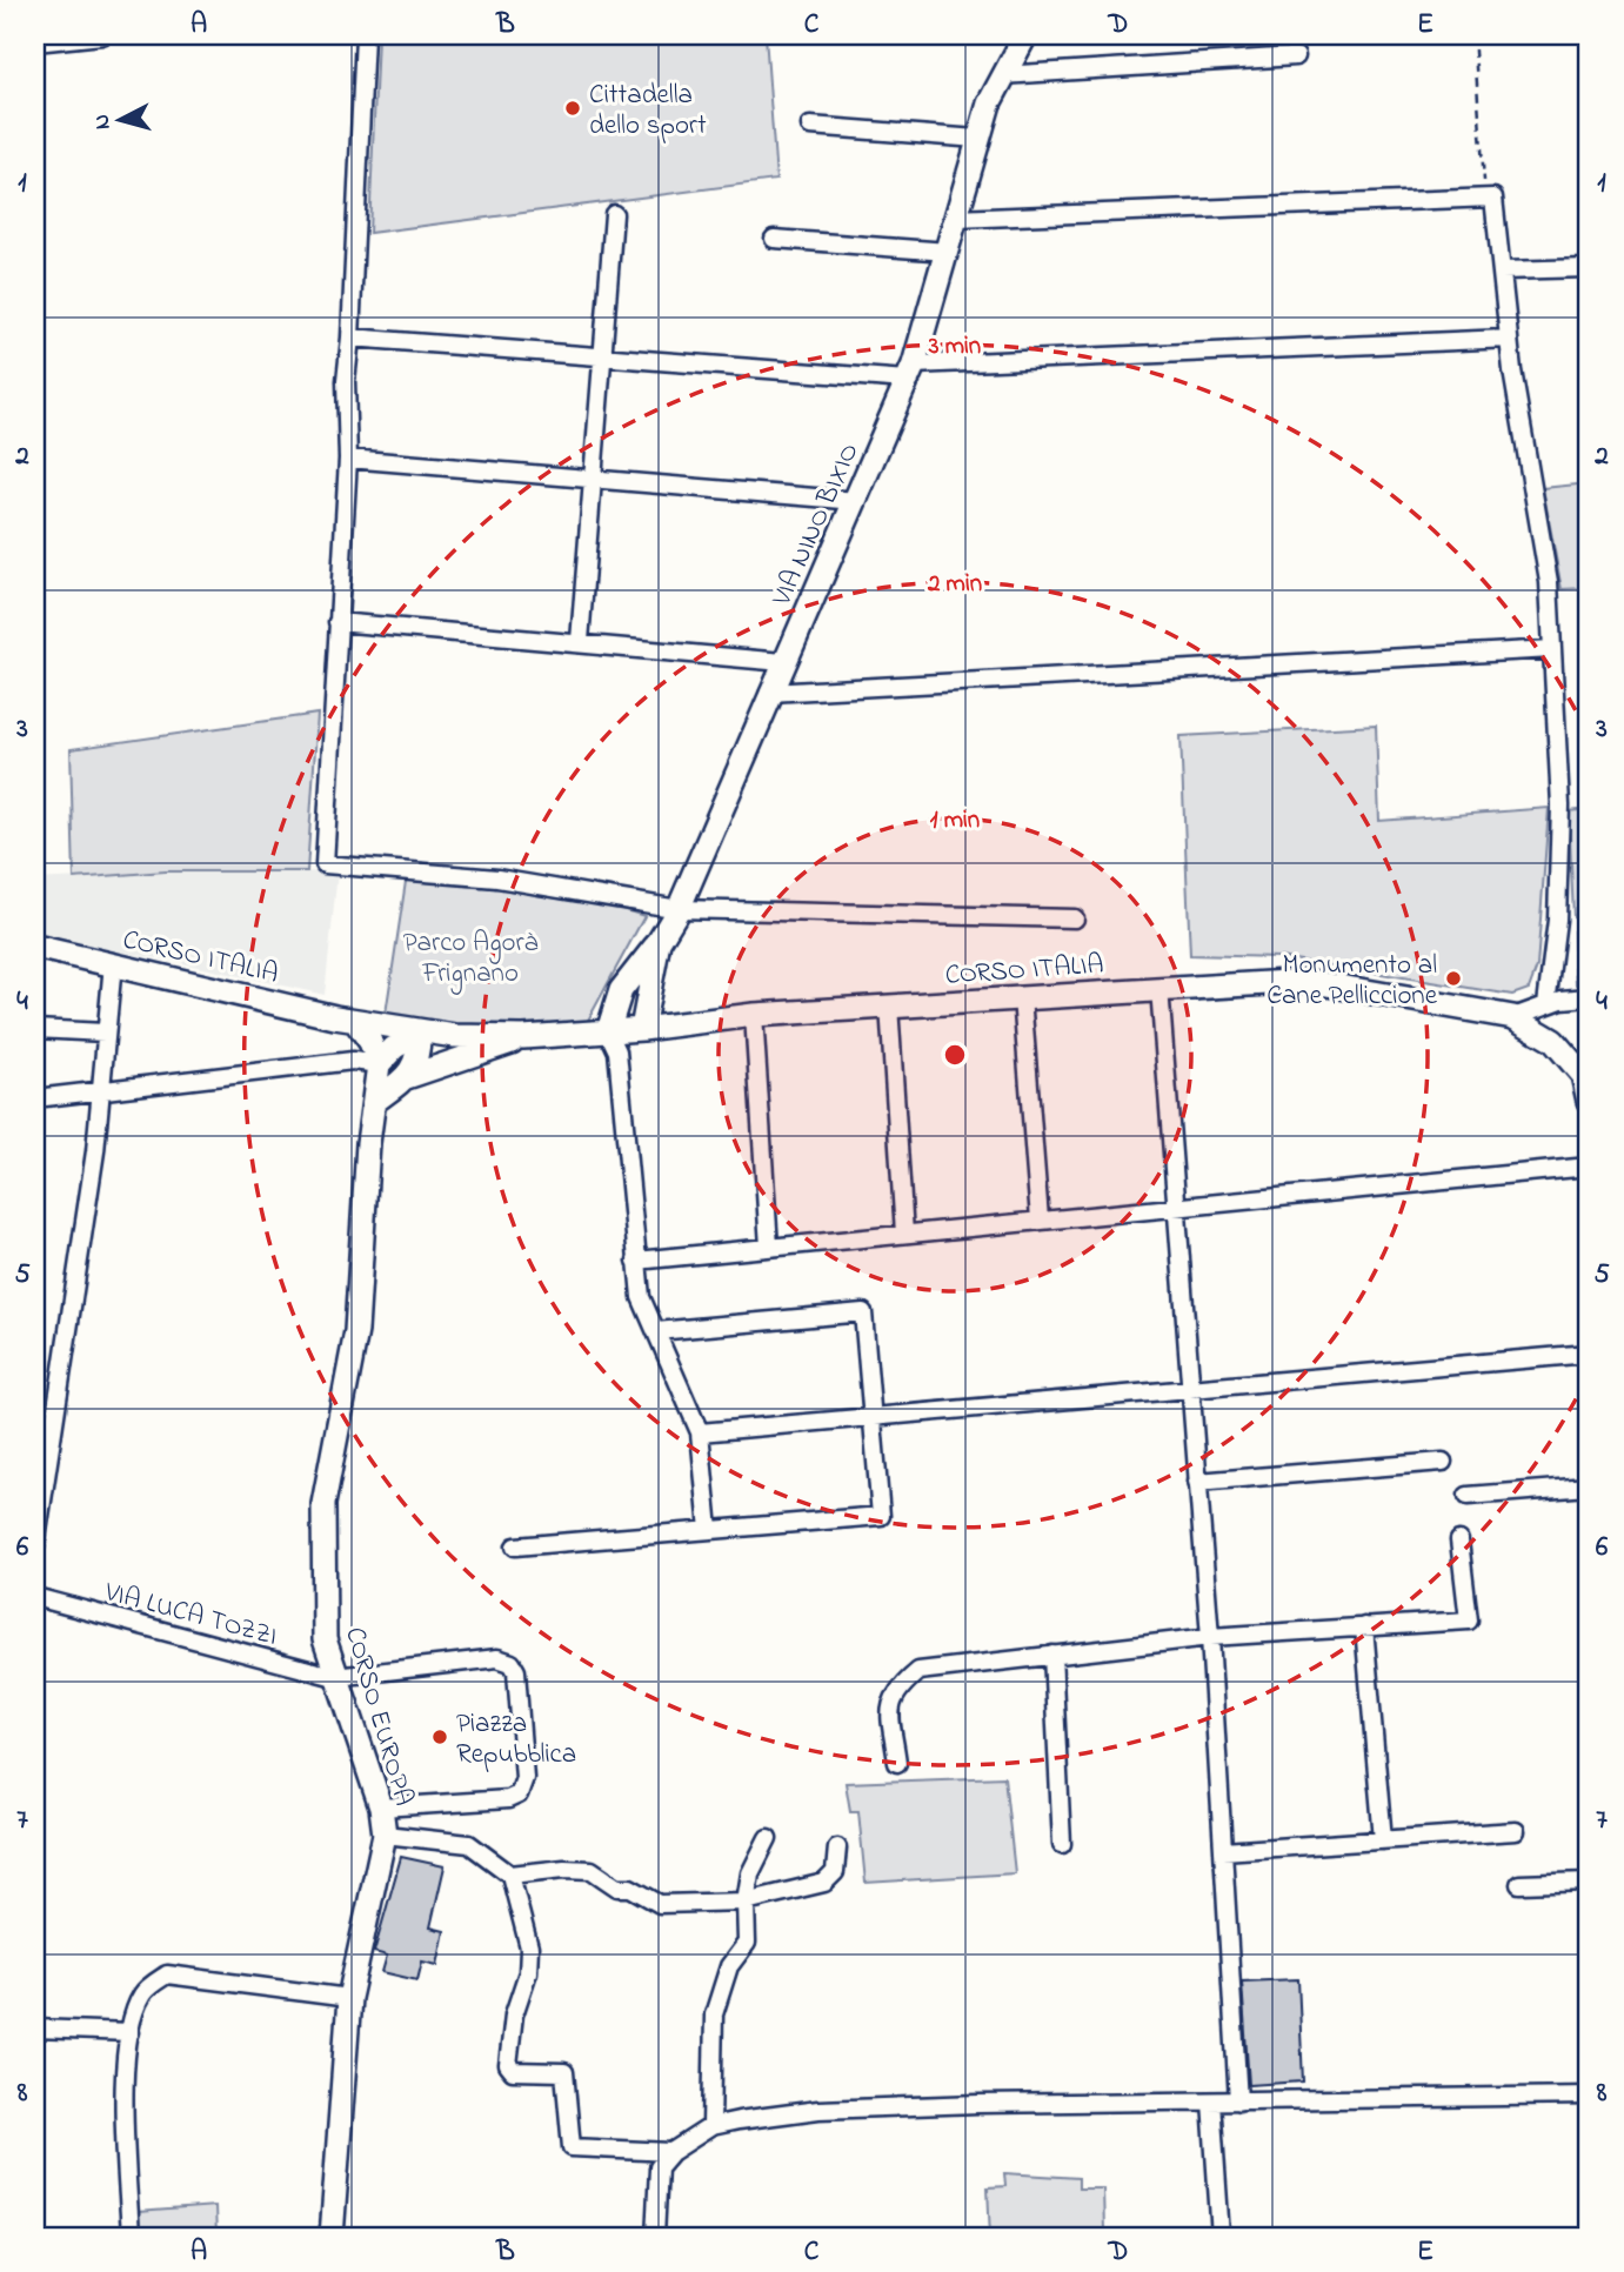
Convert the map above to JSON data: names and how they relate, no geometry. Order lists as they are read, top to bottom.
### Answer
{
  "streets": {
    "street": [
      "VIA NINO BIXIO",
      "CORSO ITALIA",
      "VIA LUCA TOZZI",
      "CORSO EUROPA"
    ]
  },
  "crossings": [
    ["VIA NINO BIXIO", "CORSO ITALIA"],
    ["VIA LUCA TOZZI", "CORSO EUROPA"]
  ],
  "parks": ["Parco Agorà Frignano"],
  "places": ["Cittadella dello sport", "Monumento al Cane Pelliccione", "Piazza Repubblica"],
  "north": "left",
  "grid": {
    "columns": [
      "A",
      "B",
      "C",
      "D",
      "E"
    ],
    "rows": [
      "1",
      "2",
      "3",
      "4",
      "5",
      "6",
      "7",
      "8"
    ]
  },
  "rings": ["3 min", "2 min", "1 min"]
}
